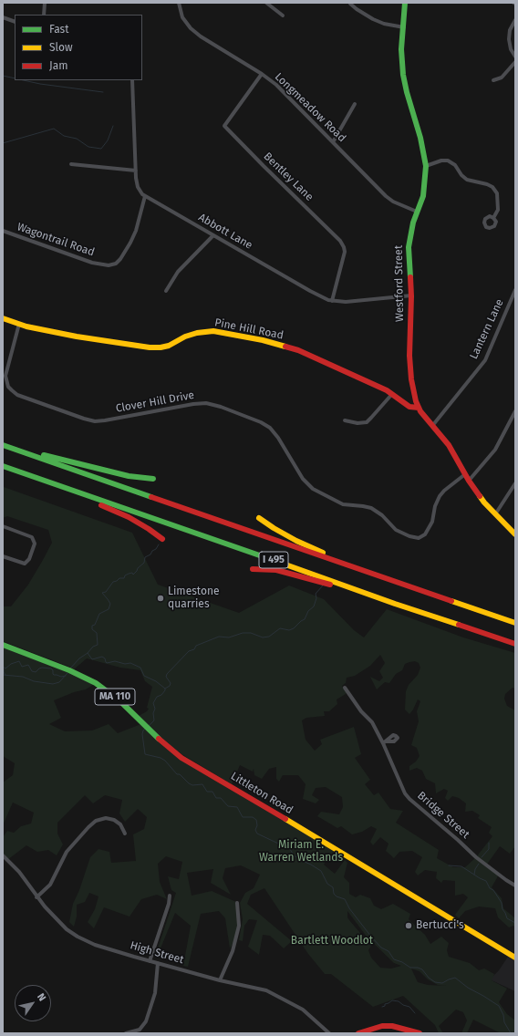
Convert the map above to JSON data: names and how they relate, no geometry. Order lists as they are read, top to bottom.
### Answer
{
  "streets": {
    "main road": [
      "Westford Street",
      "Pine Hill Road",
      "I 495",
      "MA 110",
      "Littleton Road"
    ],
    "street": [
      "Longmeadow Road",
      "Bentley Lane",
      "Abbott Lane",
      "Wagontrail Road",
      "Lantern Lane",
      "Clover Hill Drive",
      "Bridge Street",
      "High Street"
    ]
  },
  "crossings": [
    ["Longmeadow Road", "Bentley Lane"],
    ["Longmeadow Road", "Westford Street"],
    ["Bentley Lane", "Abbott Lane"],
    ["Abbott Lane", "Wagontrail Road"],
    ["Abbott Lane", "Westford Street"],
    ["Westford Street", "Pine Hill Road"],
    ["Westford Street", "Lantern Lane"],
    ["Westford Street", "Clover Hill Drive"],
    ["Pine Hill Road", "Clover Hill Drive"]
  ],
  "parks": ["Miriam E. Warren Wetlands", "Bartlett Woodlot"],
  "places": ["Limestone quarries", "Bertucci's"],
  "legend": ["Fast", "Slow", "Jam"],
  "north": "top right"
}
